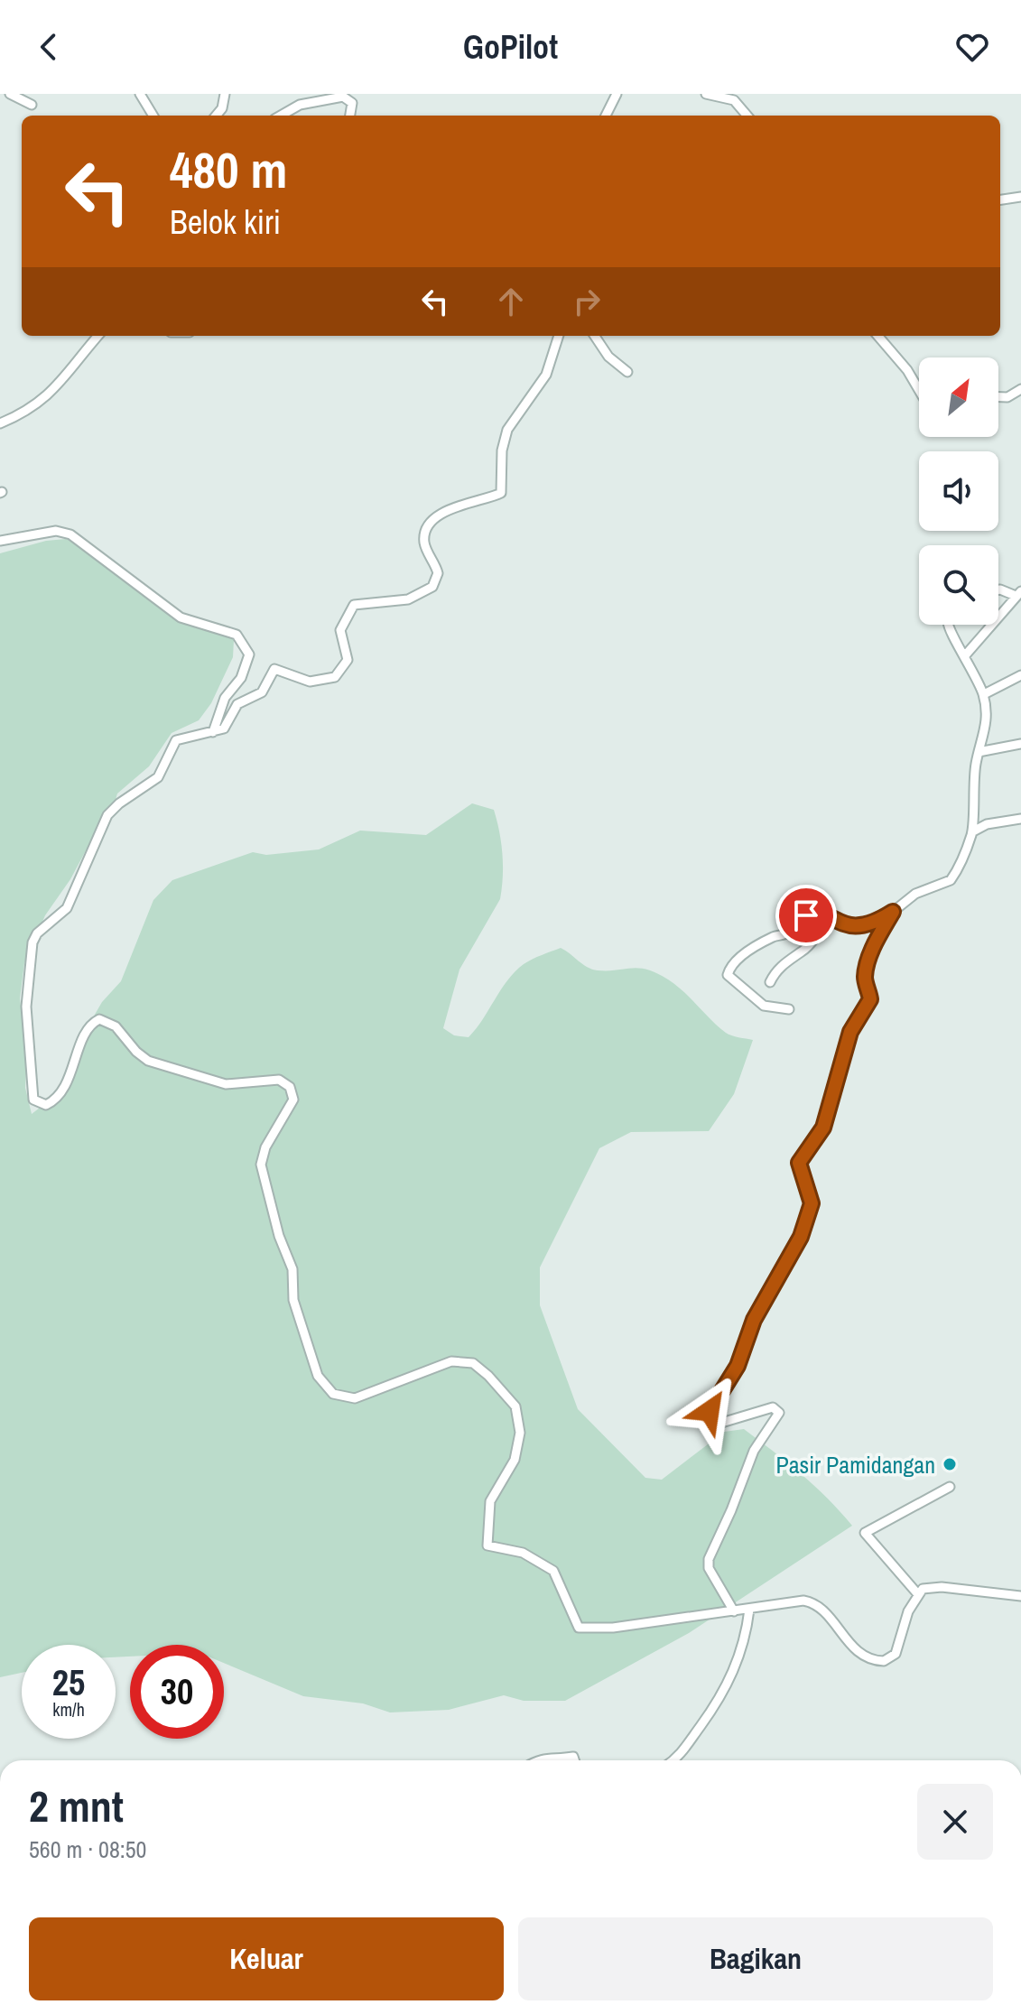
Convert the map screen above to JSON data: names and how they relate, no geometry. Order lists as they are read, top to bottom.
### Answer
{
  "places": ["Pasir Pamidangan"],
  "north": "top right",
  "page": {
    "header": "GoPilot",
    "turn": ["480 m", "Belok kiri"],
    "speed": "25 km/h",
    "limit": "30",
    "heading": ["2 mnt", "560 m · 08:50"],
    "buttons": ["Keluar", "Bagikan"]
  }
}
